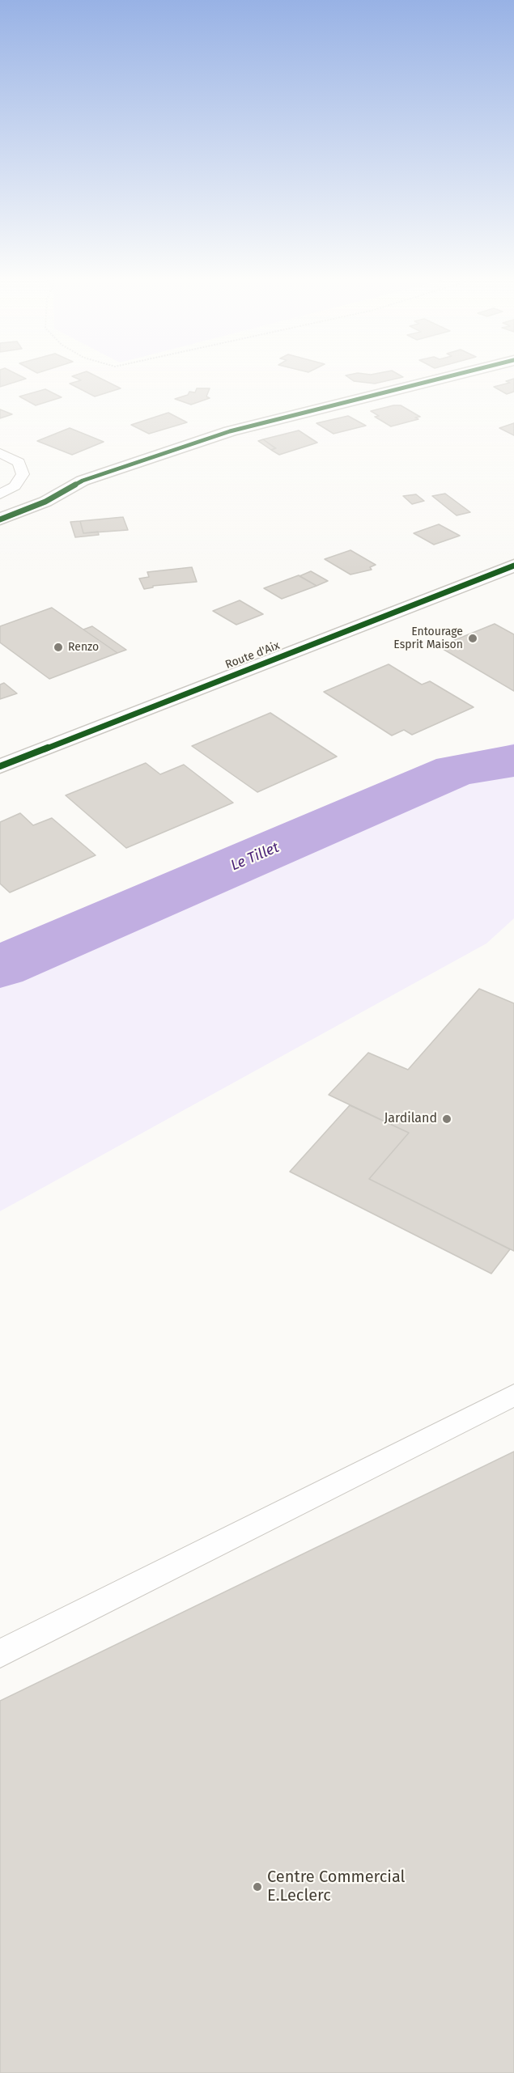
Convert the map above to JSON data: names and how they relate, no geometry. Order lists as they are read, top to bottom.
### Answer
{
  "streets": {
    "street": ["Route d'Aix"]
  },
  "water": ["Le Tillet"],
  "places": [
    "Entourage Esprit Maison",
    "Renzo",
    "Jardiland",
    "Centre Commercial E.Leclerc"
  ]
}
